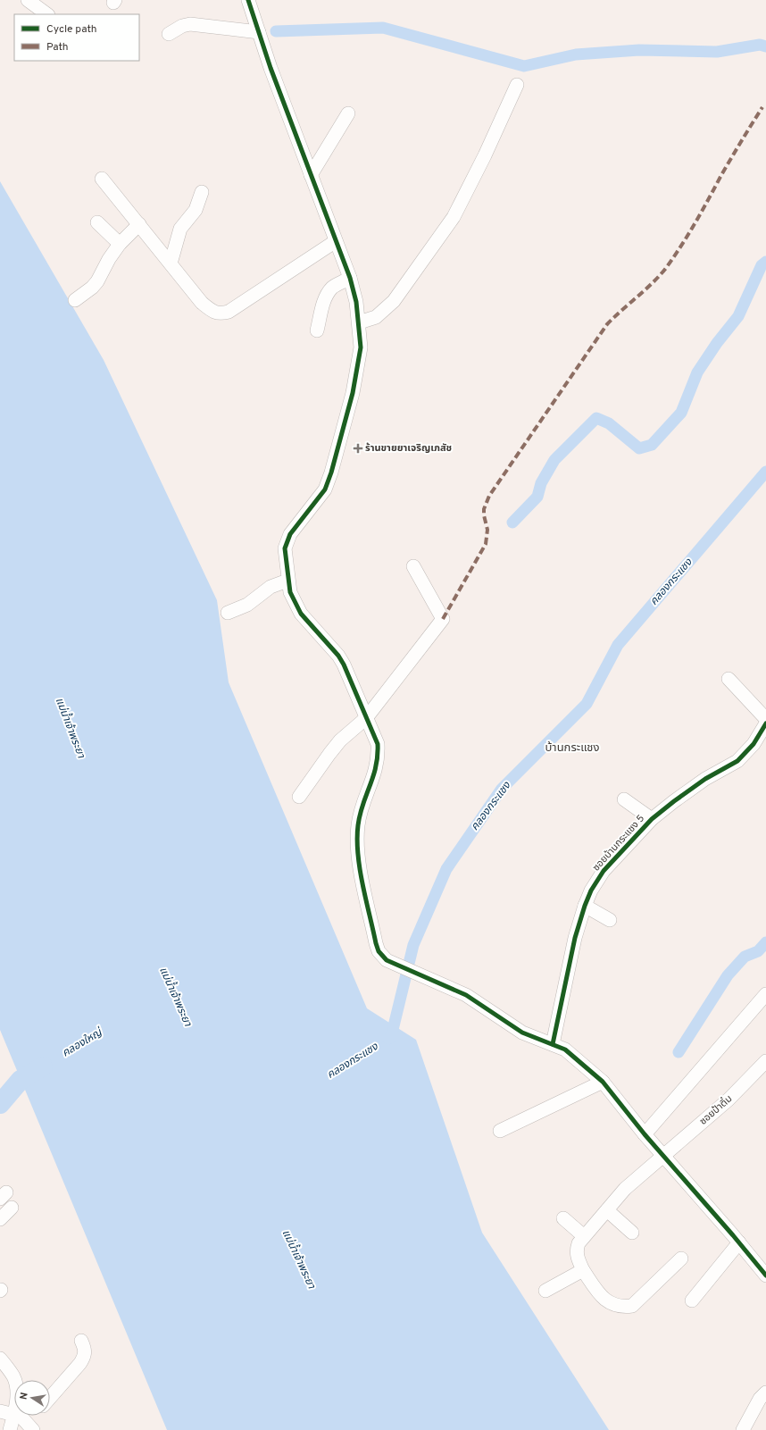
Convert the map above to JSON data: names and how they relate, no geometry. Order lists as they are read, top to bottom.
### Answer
{
  "streets": {
    "street": ["ซอยบ้านกระแชง 5", "ซอยป้าติ๋ม"]
  },
  "districts": ["บ้านกระแชง"],
  "water": ["คลองกระแชง", "แม่น้ำเจ้าพระยา", "คลองใหญ่"],
  "places": {
    "health": ["ร้านขายยาเจริญเภสัช"]
  },
  "legend": ["Cycle path", "Path"],
  "north": "left"
}
